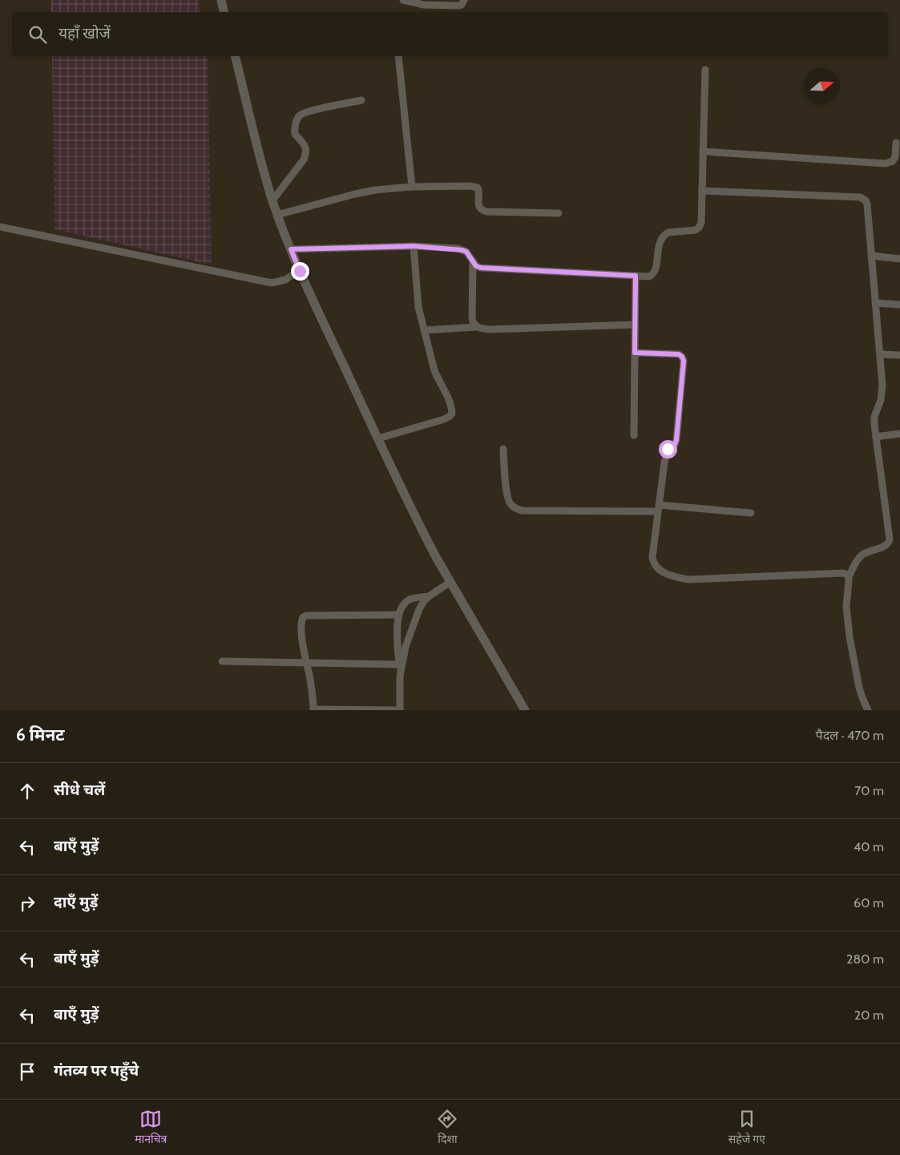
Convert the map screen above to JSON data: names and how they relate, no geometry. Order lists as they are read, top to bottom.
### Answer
{
  "north": "right",
  "page": {
    "search": "यहाँ खोजें",
    "heading": ["6 मिनट", "पैदल · 470 m"],
    "list": [
      ["सीधे चलें", "70 m"],
      ["बाएँ मुड़ें", "40 m"],
      ["दाएँ मुड़ें", "60 m"],
      ["बाएँ मुड़ें", "280 m"],
      ["बाएँ मुड़ें", "20 m"],
      "गंतव्य पर पहुँचे"
    ],
    "nav": ["मानचित्र", "दिशा", "सहेजे गए"]
  }
}
